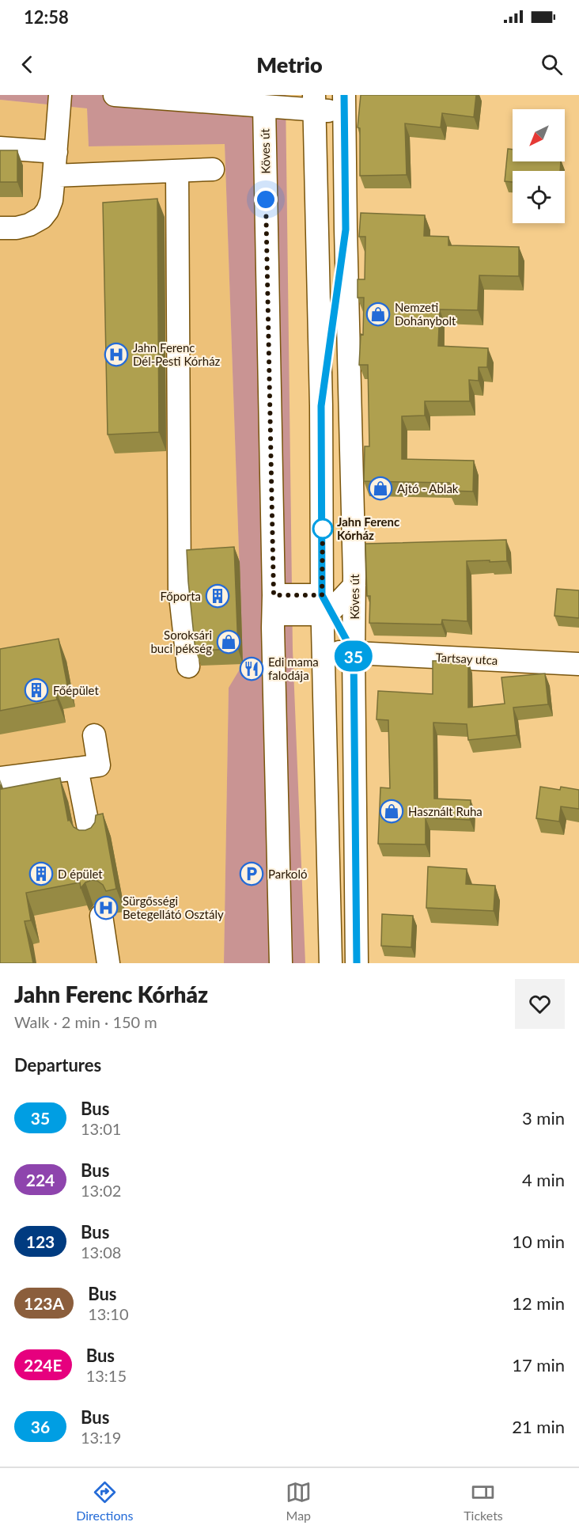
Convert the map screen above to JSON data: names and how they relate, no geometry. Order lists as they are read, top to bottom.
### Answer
{
  "streets": {
    "street": ["Köves út", "Tartsay utca"]
  },
  "crossings": [
    ["Köves út", "Tartsay utca"]
  ],
  "places": {
    "shop": [
      "Nemzeti Dohánybolt",
      "Ajtó - Ablak",
      "Soroksári buci pékség",
      "Használt Ruha"
    ],
    "hospital": ["Jahn Ferenc Dél-Pesti Kórház", "Sürgősségi Betegellátó Osztály"],
    "other": ["Jahn Ferenc Kórház"],
    "building": ["Főporta", "Főépület", "D épület"],
    "restaurant": ["Edi mama falodája"],
    "parking": ["Parkoló"]
  },
  "lines": ["bus line 35"],
  "north": "bottom left",
  "page": {
    "status": "12:58",
    "header": "Metrio",
    "on_map": "35",
    "heading": [
      ["Jahn Ferenc Kórház", "Walk · 2 min · 150 m"],
      "Departures"
    ],
    "list": [
      {
        "mark": "35",
        "name": "Bus",
        "note": "13:01",
        "value": "3 min"
      },
      {
        "mark": "224",
        "name": "Bus",
        "note": "13:02",
        "value": "4 min"
      },
      {
        "mark": "123",
        "name": "Bus",
        "note": "13:08",
        "value": "10 min"
      },
      {
        "mark": "123A",
        "name": "Bus",
        "note": "13:10",
        "value": "12 min"
      },
      {
        "mark": "224E",
        "name": "Bus",
        "note": "13:15",
        "value": "17 min"
      },
      {
        "mark": "36",
        "name": "Bus",
        "note": "13:19",
        "value": "21 min"
      }
    ],
    "tabs": ["Directions", "Map", "Tickets"]
  }
}
